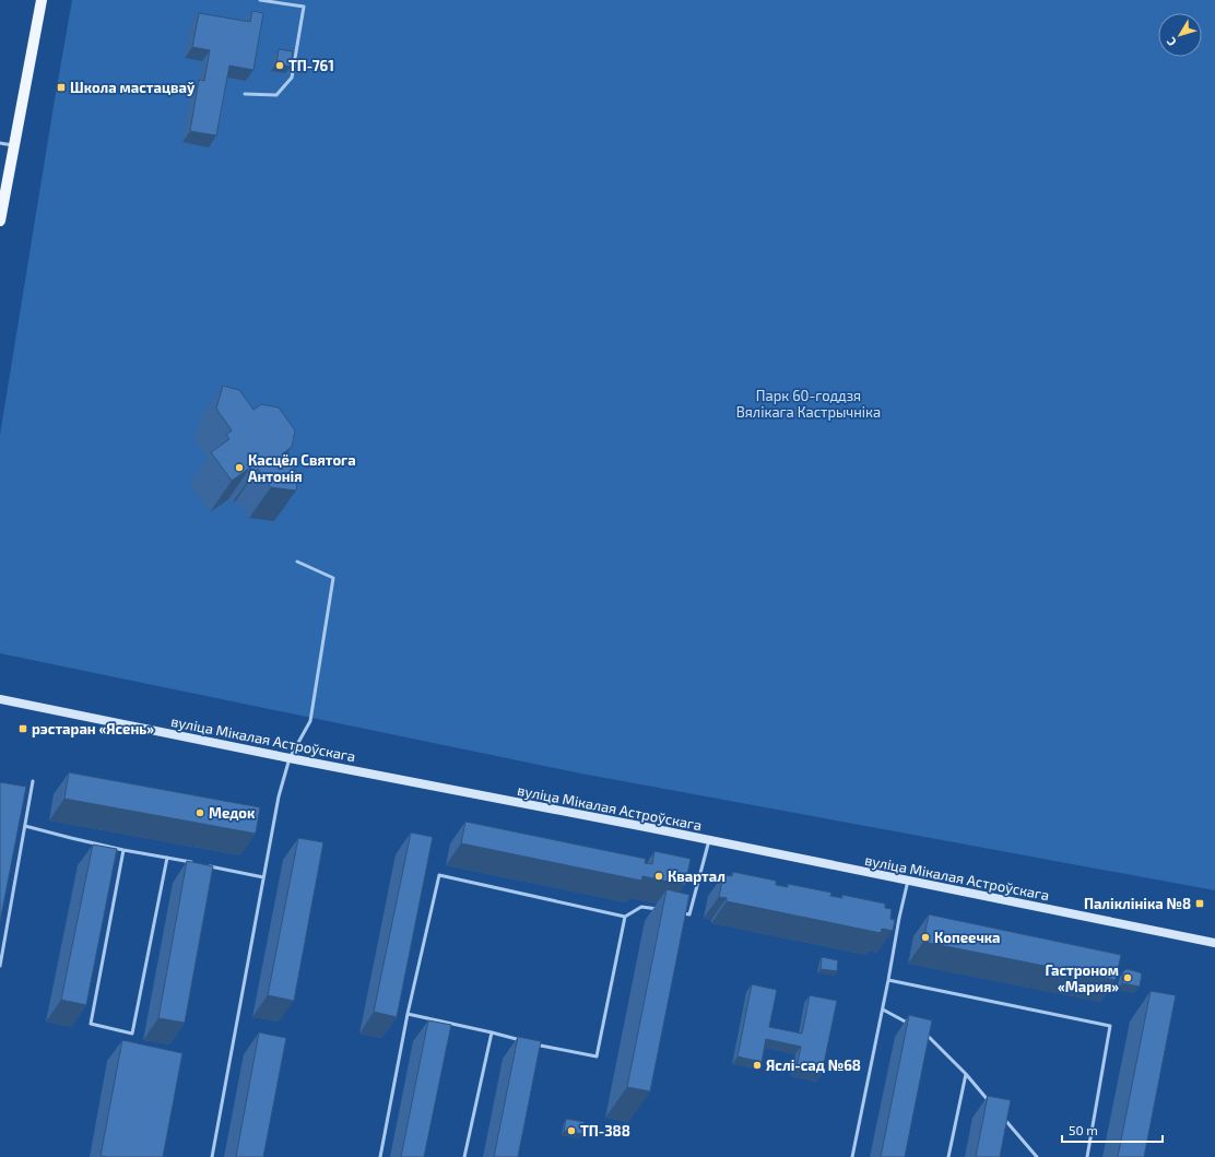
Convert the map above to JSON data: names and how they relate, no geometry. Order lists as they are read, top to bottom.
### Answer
{
  "streets": {
    "main road": ["вуліца Мікалая Астроўскага"]
  },
  "parks": ["Парк 60-годдзя Вялікага Кастрычніка"],
  "places": {
    "other": [
      "ТП-761",
      "Касцёл Святога Антонія",
      "Медок",
      "Квартал",
      "Копеечка",
      "Гастроном «Мария»",
      "Яслі-сад №68",
      "ТП-388"
    ],
    "transit": ["Школа мастацваў", "рэстаран «Ясень»", "Паліклініка №8"]
  },
  "scale_bar": "50 m",
  "north": "bottom left"
}
